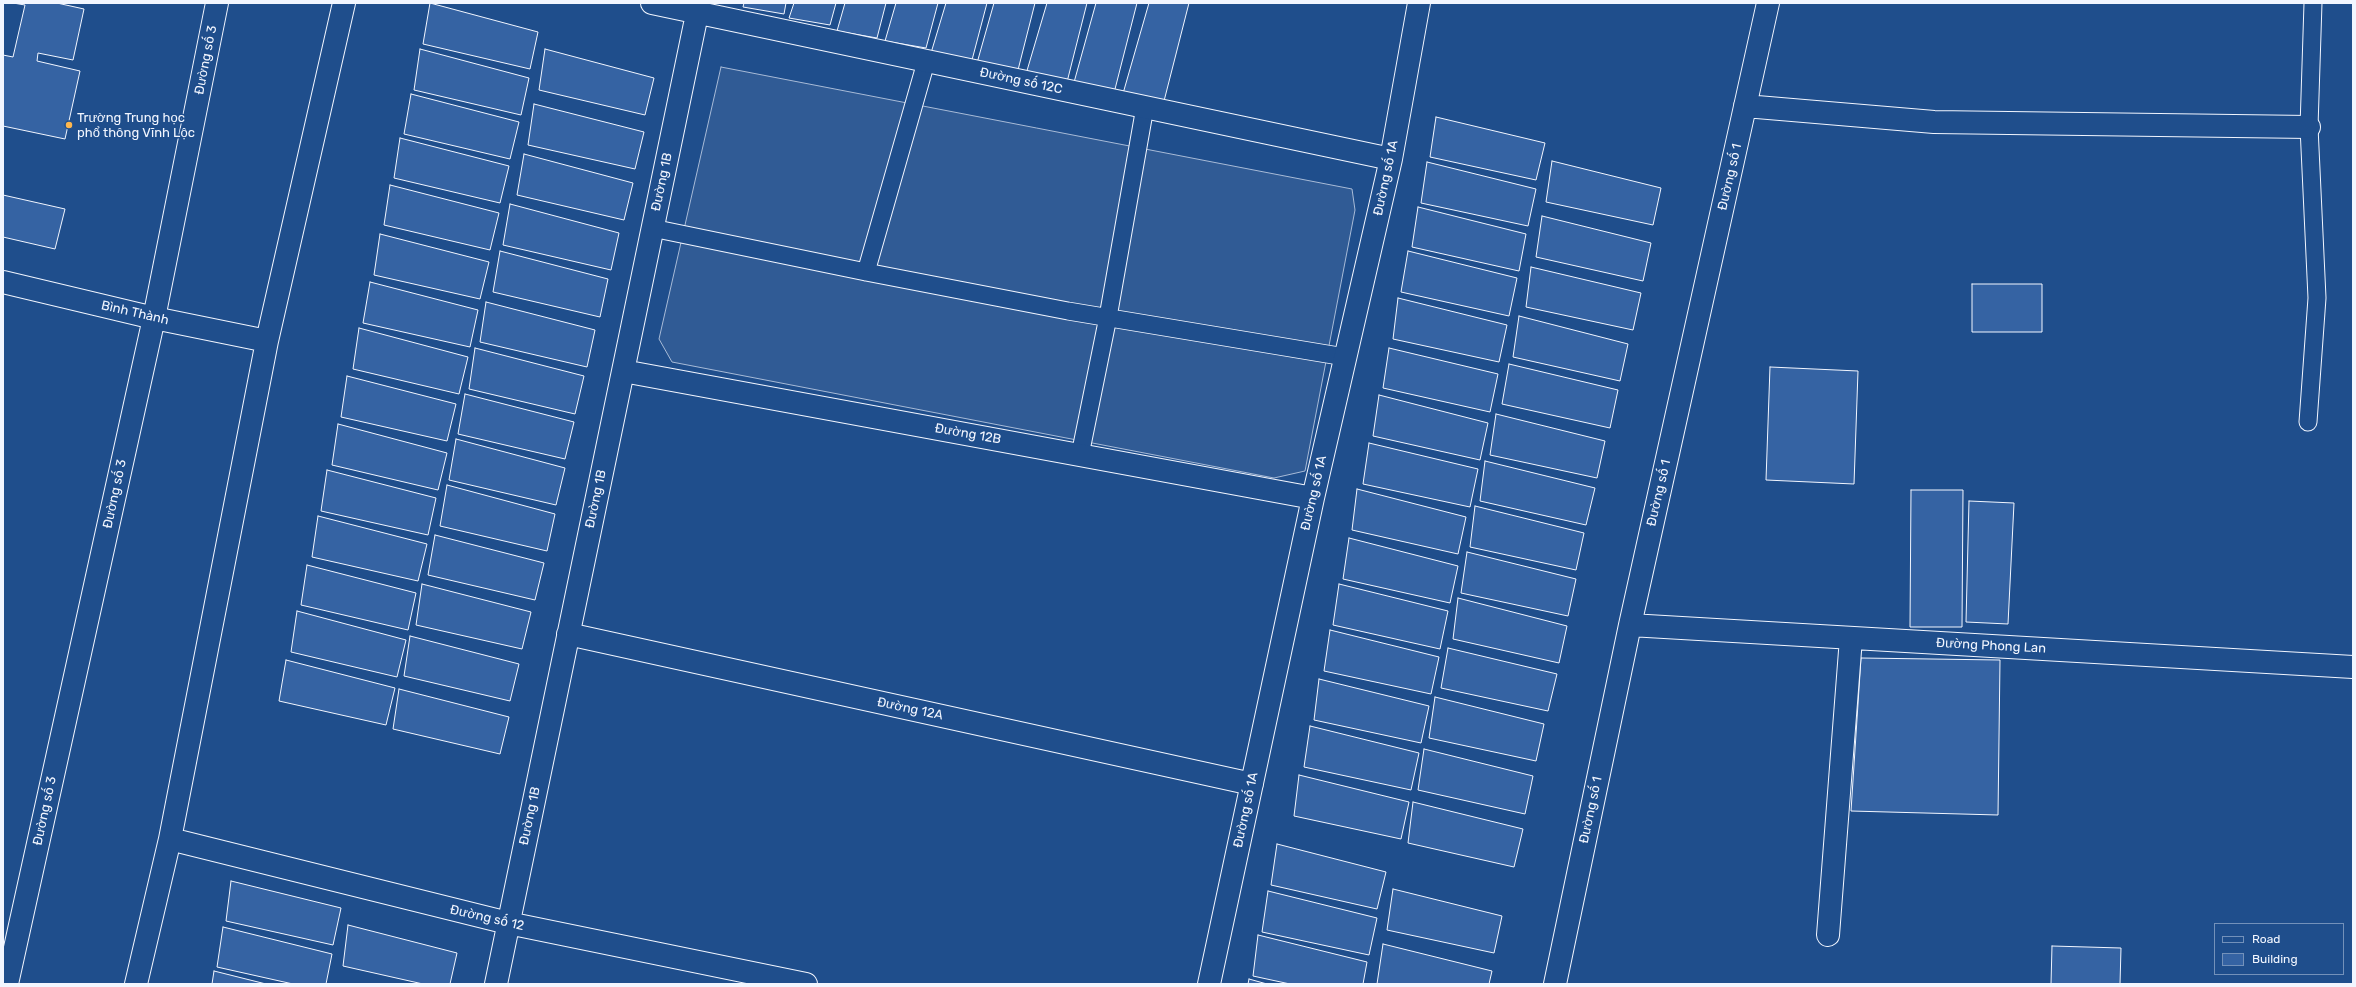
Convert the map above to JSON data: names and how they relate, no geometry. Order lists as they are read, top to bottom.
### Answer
{
  "streets": {
    "street": [
      "Đường số 3",
      "Đường số 12C",
      "Đường số 1",
      "Đường số 1A",
      "Đường 1B",
      "Bình Thành",
      "Đường 12B",
      "Đường Phong Lan",
      "Đường 12A",
      "Đường số 12"
    ]
  },
  "crossings": [
    ["Đường số 3", "Bình Thành"],
    ["Đường số 12C", "Đường số 1A"],
    ["Đường số 12C", "Đường 1B"],
    ["Đường số 1", "Đường Phong Lan"],
    ["Đường số 1A", "Đường 12B"],
    ["Đường số 1A", "Đường 12A"],
    ["Đường 1B", "Đường 12B"],
    ["Đường 1B", "Đường 12A"],
    ["Đường 1B", "Đường số 12"]
  ],
  "places": ["Trường Trung học phổ thông Vĩnh Lộc"],
  "legend": ["Road", "Building"]
}
